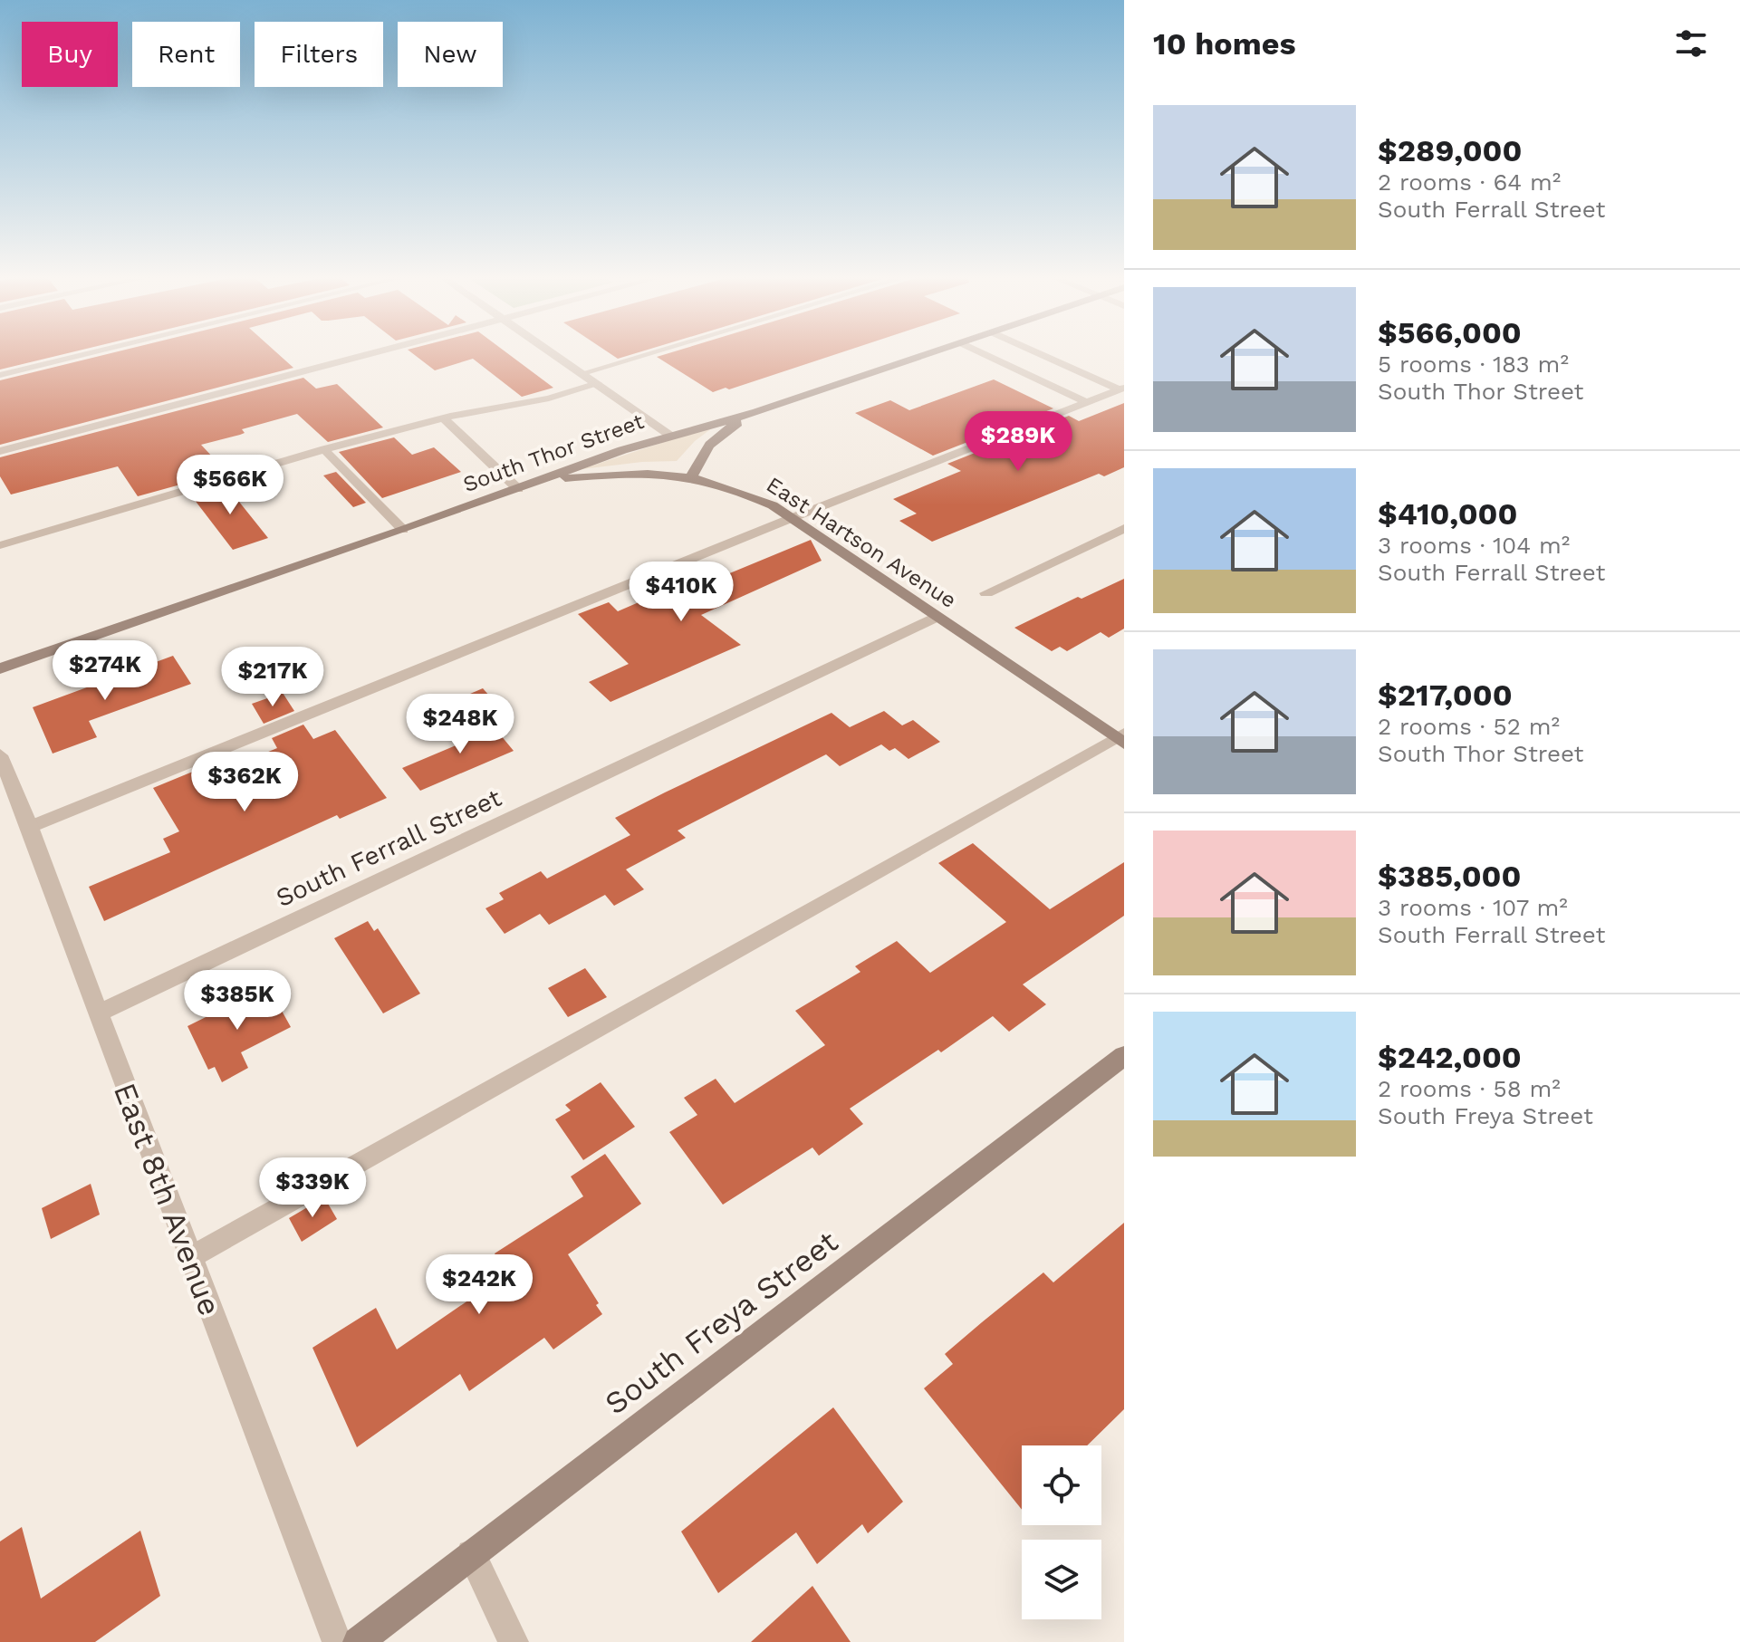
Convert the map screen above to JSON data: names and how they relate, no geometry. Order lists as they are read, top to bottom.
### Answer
{
  "streets": {
    "main road": ["South Thor Street", "East Hartson Avenue", "South Freya Street"],
    "street": ["South Ferrall Street", "East 8th Avenue"]
  },
  "crossings": [
    ["South Thor Street", "East Hartson Avenue"],
    ["East Hartson Avenue", "South Ferrall Street"],
    ["South Ferrall Street", "East 8th Avenue"]
  ],
  "page": {
    "heading": "10 homes",
    "chip": [
      "Buy",
      "Rent",
      "Filters",
      "New"
    ],
    "list": [
      {
        "name": "$289,000",
        "note": "2 rooms · 64 m² · South Ferrall Street"
      },
      {
        "name": "$566,000",
        "note": "5 rooms · 183 m² · South Thor Street"
      },
      {
        "name": "$410,000",
        "note": "3 rooms · 104 m² · South Ferrall Street"
      },
      {
        "name": "$217,000",
        "note": "2 rooms · 52 m² · South Thor Street"
      },
      {
        "name": "$385,000",
        "note": "3 rooms · 107 m² · South Ferrall Street"
      },
      {
        "name": "$242,000",
        "note": "2 rooms · 58 m² · South Freya Street"
      }
    ],
    "price": [
      "$289K",
      "$566K",
      "$410K",
      "$274K",
      "$217K",
      "$248K",
      "$362K",
      "$385K",
      "$339K",
      "$242K"
    ]
  }
}
